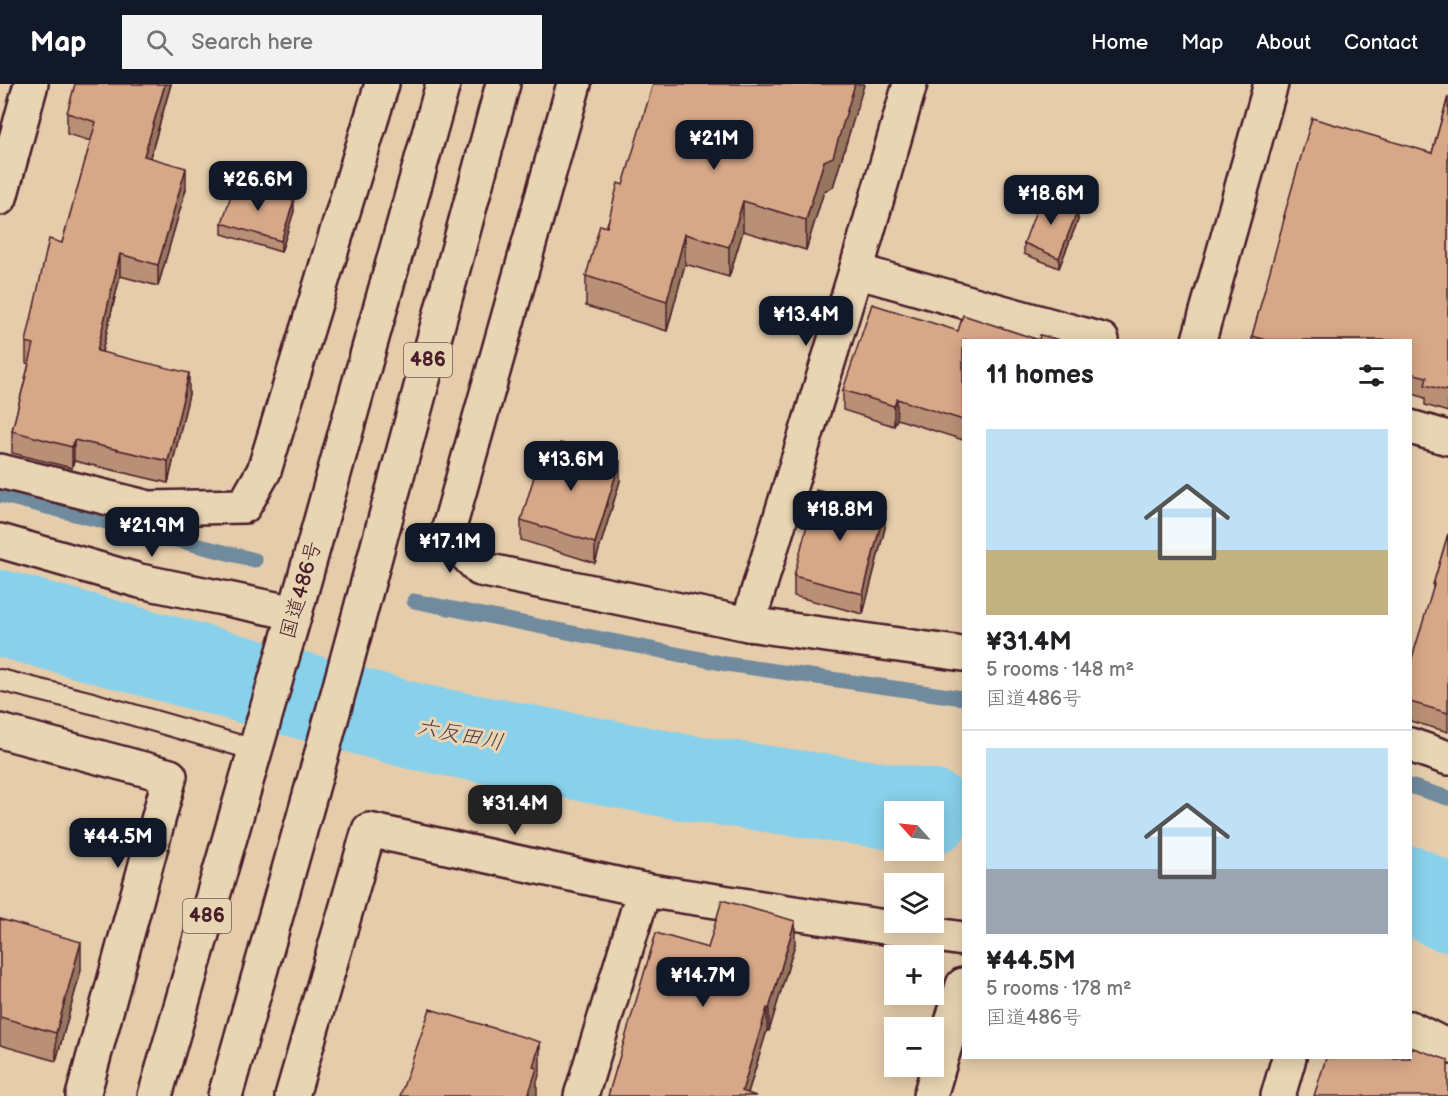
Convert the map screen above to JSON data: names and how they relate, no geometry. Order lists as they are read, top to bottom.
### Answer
{
  "streets": {
    "main road": ["486", "国道486号"]
  },
  "water": ["六反田川"],
  "north": "top left",
  "page": {
    "header": "Map",
    "search": "Search here",
    "nav": [
      "Home",
      "Map",
      "About",
      "Contact"
    ],
    "price": [
      "¥21M",
      "¥26.6M",
      "¥18.6M",
      "¥13.4M",
      "¥13.6M",
      "¥18.8M",
      "¥21.9M",
      "¥17.1M",
      "¥31.4M",
      "¥44.5M",
      "¥14.7M"
    ],
    "heading": "11 homes",
    "list": [
      {
        "name": "¥31.4M",
        "note": "5 rooms · 148 m² · 国道486号"
      },
      {
        "name": "¥44.5M",
        "note": "5 rooms · 178 m² · 国道486号"
      }
    ],
    "map_buttons": ["+", "−"]
  }
}
